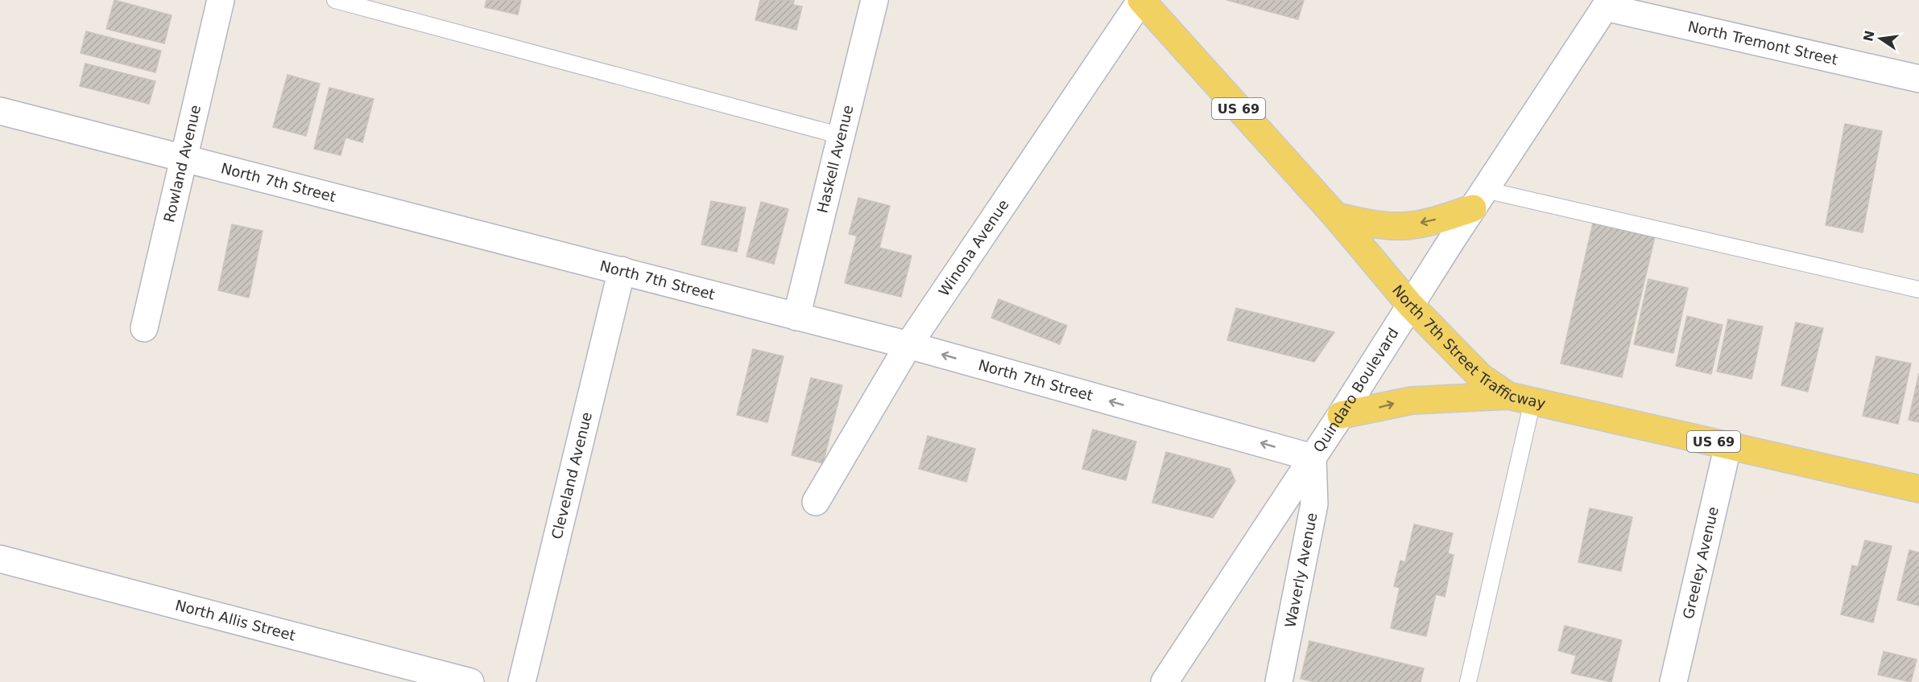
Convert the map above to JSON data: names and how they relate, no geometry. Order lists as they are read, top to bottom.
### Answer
{
  "streets": {
    "main road": ["US 69", "North 7th Street Trafficway"],
    "street": [
      "North Tremont Street",
      "Haskell Avenue",
      "Rowland Avenue",
      "North 7th Street",
      "Winona Avenue",
      "Quindaro Boulevard",
      "Cleveland Avenue",
      "Greeley Avenue",
      "Waverly Avenue",
      "North Allis Street"
    ]
  },
  "crossings": [
    ["North Tremont Street", "Quindaro Boulevard"],
    ["Haskell Avenue", "North 7th Street"],
    ["Rowland Avenue", "North 7th Street"],
    ["North 7th Street", "Winona Avenue"],
    ["North 7th Street", "Quindaro Boulevard"],
    ["North 7th Street", "Cleveland Avenue"],
    ["North 7th Street", "Waverly Avenue"],
    ["Winona Avenue", "North 7th Street Trafficway"],
    ["North 7th Street Trafficway", "Quindaro Boulevard"],
    ["North 7th Street Trafficway", "Greeley Avenue"],
    ["Quindaro Boulevard", "Waverly Avenue"]
  ],
  "north": "left"
}
